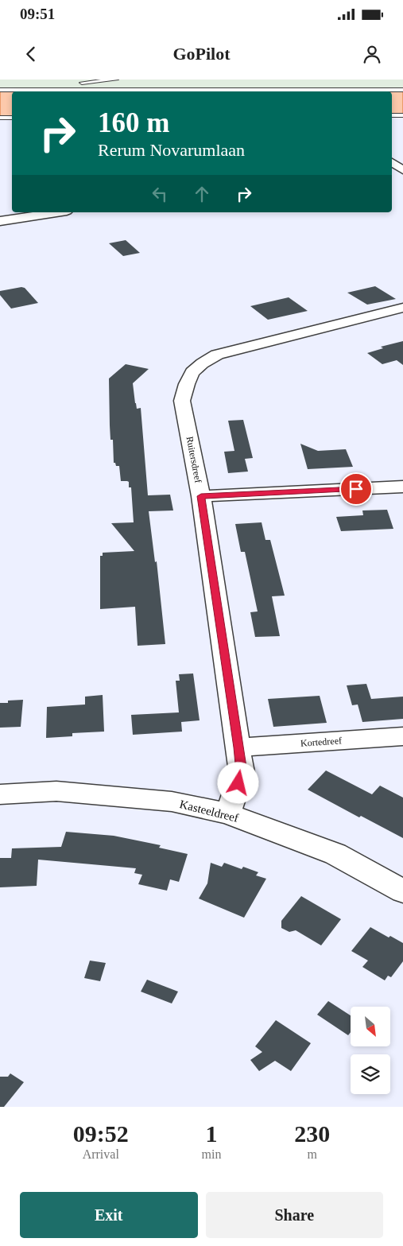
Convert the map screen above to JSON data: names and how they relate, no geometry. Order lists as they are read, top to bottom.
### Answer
{
  "streets": {
    "street": ["Ruitersdreef", "Kortedreef", "Kasteeldreef"]
  },
  "crossings": [
    ["Ruitersdreef", "Kortedreef"],
    ["Ruitersdreef", "Kasteeldreef"]
  ],
  "north": "bottom right",
  "page": {
    "status": "09:51",
    "header": "GoPilot",
    "turn": ["160 m", "Rerum Novarumlaan"],
    "eta": [
      "09:52",
      "Arrival",
      "1",
      "min",
      "230",
      "m"
    ],
    "buttons": ["Exit", "Share"]
  }
}
